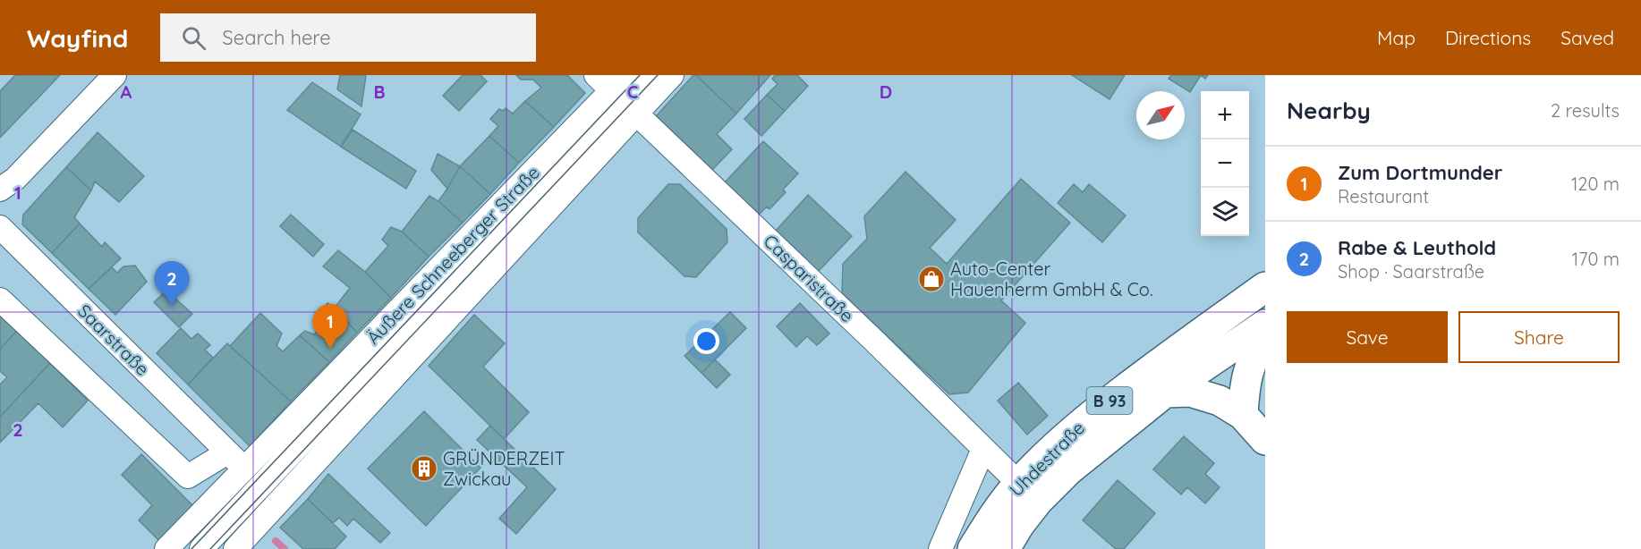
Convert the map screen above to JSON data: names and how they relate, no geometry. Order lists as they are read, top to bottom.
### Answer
{
  "streets": {
    "main road": ["B 93", "Uhdestraße"],
    "street": ["Äußere Schneeberger Straße", "Casparistraße", "Saarstraße"]
  },
  "crossings": [
    ["Äußere Schneeberger Straße", "Casparistraße"],
    ["Äußere Schneeberger Straße", "Saarstraße"],
    ["Casparistraße", "Uhdestraße"]
  ],
  "places": {
    "shop": ["Auto-Center Hauenherm GmbH & Co."],
    "building": ["GRÜNDERZEIT Zwickau"]
  },
  "north": "top right",
  "page": {
    "header": "Wayfind",
    "search": "Search here",
    "nav": ["Map", "Directions", "Saved"],
    "heading": ["Nearby", "2 results"],
    "map_buttons": ["+", "−"],
    "list": [
      {
        "mark": "1",
        "name": "Zum Dortmunder",
        "note": "Restaurant",
        "value": "120 m"
      },
      {
        "mark": "2",
        "name": "Rabe & Leuthold",
        "note": "Shop · Saarstraße",
        "value": "170 m"
      }
    ],
    "pins": ["2", "1"],
    "buttons": ["Save", "Share"]
  },
  "grid": {
    "columns": [
      "A",
      "B",
      "C",
      "D"
    ],
    "rows": ["1", "2"]
  }
}
